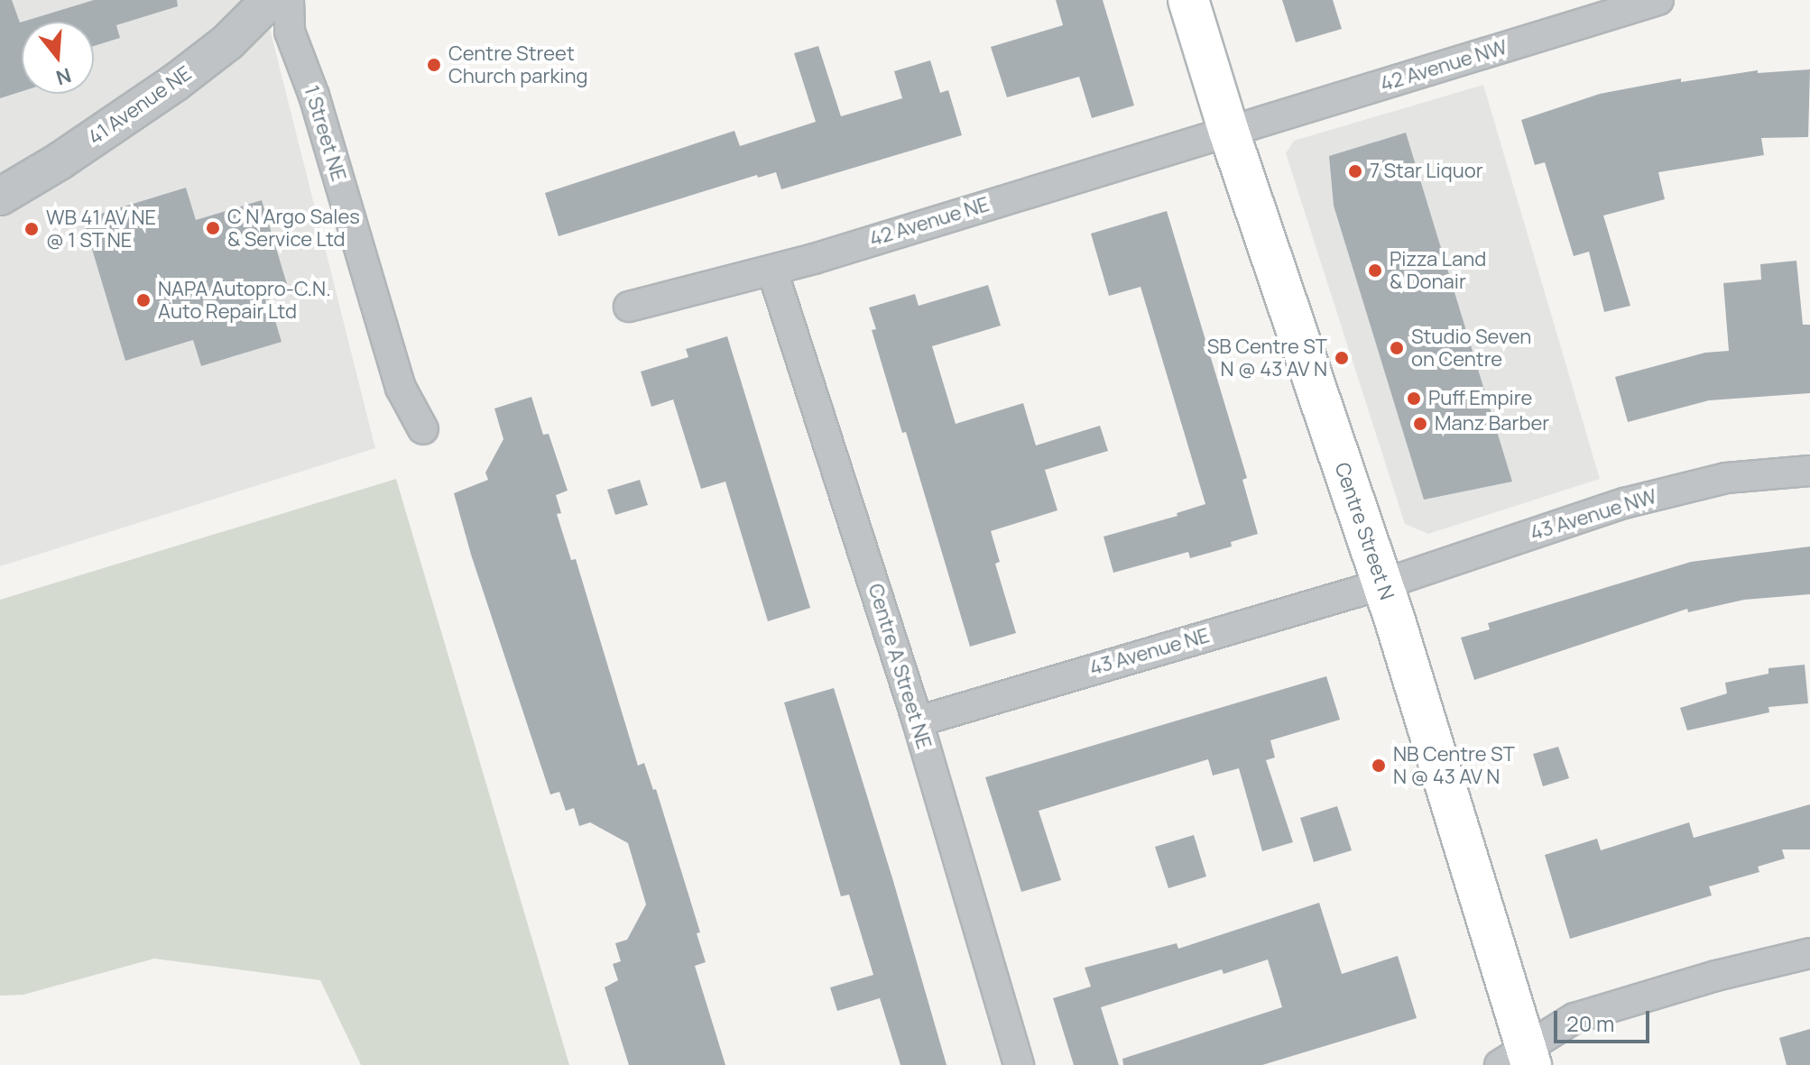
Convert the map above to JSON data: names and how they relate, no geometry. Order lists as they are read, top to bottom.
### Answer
{
  "streets": {
    "main road": ["Centre Street N"],
    "street": [
      "42 Avenue NW",
      "41 Avenue NE",
      "1 Street NE",
      "42 Avenue NE",
      "43 Avenue NW",
      "43 Avenue NE",
      "Centre A Street NE"
    ]
  },
  "crossings": [
    ["42 Avenue NW", "42 Avenue NE"],
    ["42 Avenue NW", "Centre Street N"],
    ["42 Avenue NE", "Centre Street N"],
    ["42 Avenue NE", "Centre A Street NE"],
    ["43 Avenue NW", "Centre Street N"],
    ["43 Avenue NW", "43 Avenue NE"],
    ["Centre Street N", "43 Avenue NE"],
    ["43 Avenue NE", "Centre A Street NE"]
  ],
  "places": [
    "Centre Street Church parking",
    "7 Star Liquor",
    "C N Argo Sales & Service Ltd",
    "WB 41 AV NE @ 1 ST NE",
    "Pizza Land & Donair",
    "NAPA Autopro-C.N. Auto Repair Ltd",
    "Studio Seven on Centre",
    "SB Centre ST N @ 43 AV N",
    "Puff Empire",
    "Manz Barber",
    "NB Centre ST N @ 43 AV N"
  ],
  "scale_bar": "20 m",
  "north": "bottom"
}
